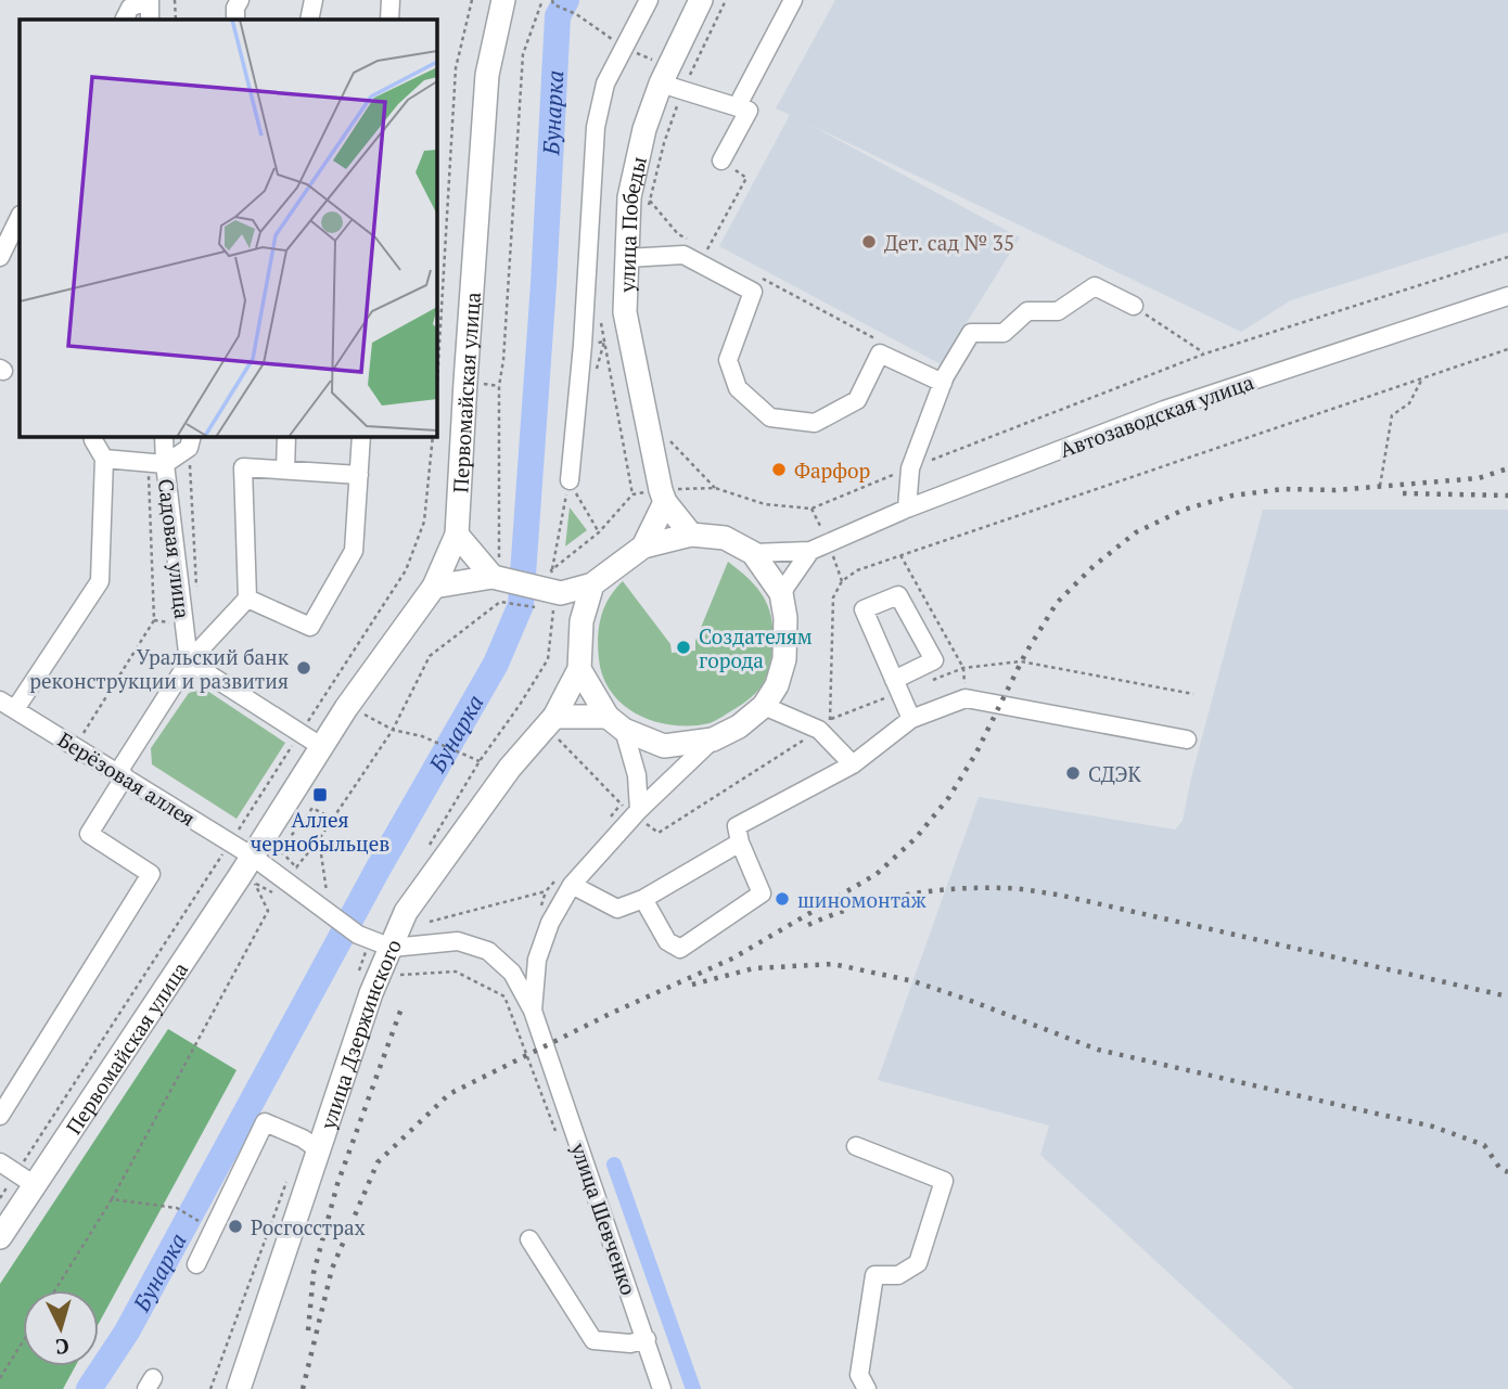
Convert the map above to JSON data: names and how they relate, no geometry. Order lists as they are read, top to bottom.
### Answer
{
  "streets": {
    "main road": ["улица Победы", "Первомайская улица", "улица Дзержинского"],
    "street": [
      "Автозаводская улица",
      "Садовая улица",
      "Берёзовая аллея",
      "улица Шевченко"
    ]
  },
  "crossings": [
    ["Первомайская улица", "Берёзовая аллея"],
    ["Берёзовая аллея", "улица Дзержинского"]
  ],
  "water": ["Бунарка"],
  "places": {
    "other": [
      "Дет. сад № 35",
      "Фарфор",
      "Создателям города",
      "Уральский банк реконструкции и развития",
      "СДЭК",
      "шиномонтаж",
      "Росгосстрах"
    ],
    "transit": ["Аллея чернобыльцев"]
  },
  "north": "bottom"
}
